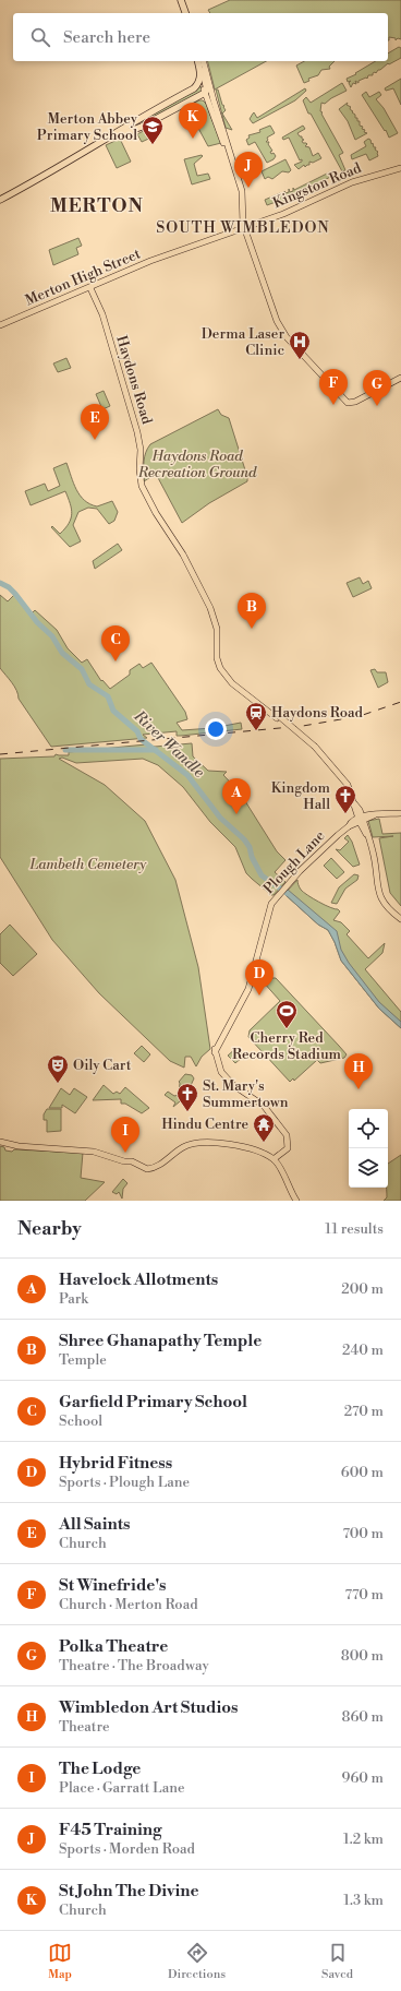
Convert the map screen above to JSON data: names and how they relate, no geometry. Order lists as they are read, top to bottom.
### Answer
{
  "streets": {
    "main road": [
      "Kingston Road",
      "Merton High Street",
      "Haydons Road",
      "Plough Lane"
    ]
  },
  "crossings": [
    ["Kingston Road", "Merton High Street"],
    ["Merton High Street", "Haydons Road"],
    ["Haydons Road", "Plough Lane"]
  ],
  "districts": ["MERTON", "SOUTH WIMBLEDON"],
  "water": ["River Wandle"],
  "parks": ["Haydons Road Recreation Ground", "Lambeth Cemetery"],
  "places": {
    "school or university": ["Merton Abbey Primary School"],
    "hospital": ["Derma Laser Clinic"],
    "station": ["Haydons Road"],
    "church": ["Kingdom Hall", "St. Mary's Summertown"],
    "sports": ["Cherry Red Records Stadium"],
    "theatre": ["Oily Cart"],
    "temple": ["Hindu Centre"]
  },
  "page": {
    "search": "Search here",
    "pins": [
      "K",
      "J",
      "F",
      "G",
      "E",
      "B",
      "C",
      "A",
      "D",
      "H",
      "I"
    ],
    "heading": ["Nearby", "11 results"],
    "list": [
      {
        "mark": "A",
        "name": "Havelock Allotments",
        "note": "Park",
        "value": "200 m"
      },
      {
        "mark": "B",
        "name": "Shree Ghanapathy Temple",
        "note": "Temple",
        "value": "240 m"
      },
      {
        "mark": "C",
        "name": "Garfield Primary School",
        "note": "School",
        "value": "270 m"
      },
      {
        "mark": "D",
        "name": "Hybrid Fitness",
        "note": "Sports · Plough Lane",
        "value": "600 m"
      },
      {
        "mark": "E",
        "name": "All Saints",
        "note": "Church",
        "value": "700 m"
      },
      {
        "mark": "F",
        "name": "St Winefride's",
        "note": "Church · Merton Road",
        "value": "770 m"
      },
      {
        "mark": "G",
        "name": "Polka Theatre",
        "note": "Theatre · The Broadway",
        "value": "800 m"
      },
      {
        "mark": "H",
        "name": "Wimbledon Art Studios",
        "note": "Theatre",
        "value": "860 m"
      },
      {
        "mark": "I",
        "name": "The Lodge",
        "note": "Place · Garratt Lane",
        "value": "960 m"
      },
      {
        "mark": "J",
        "name": "F45 Training",
        "note": "Sports · Morden Road",
        "value": "1.2 km"
      },
      {
        "mark": "K",
        "name": "St John The Divine",
        "note": "Church",
        "value": "1.3 km"
      }
    ],
    "nav": ["Map", "Directions", "Saved"]
  }
}
